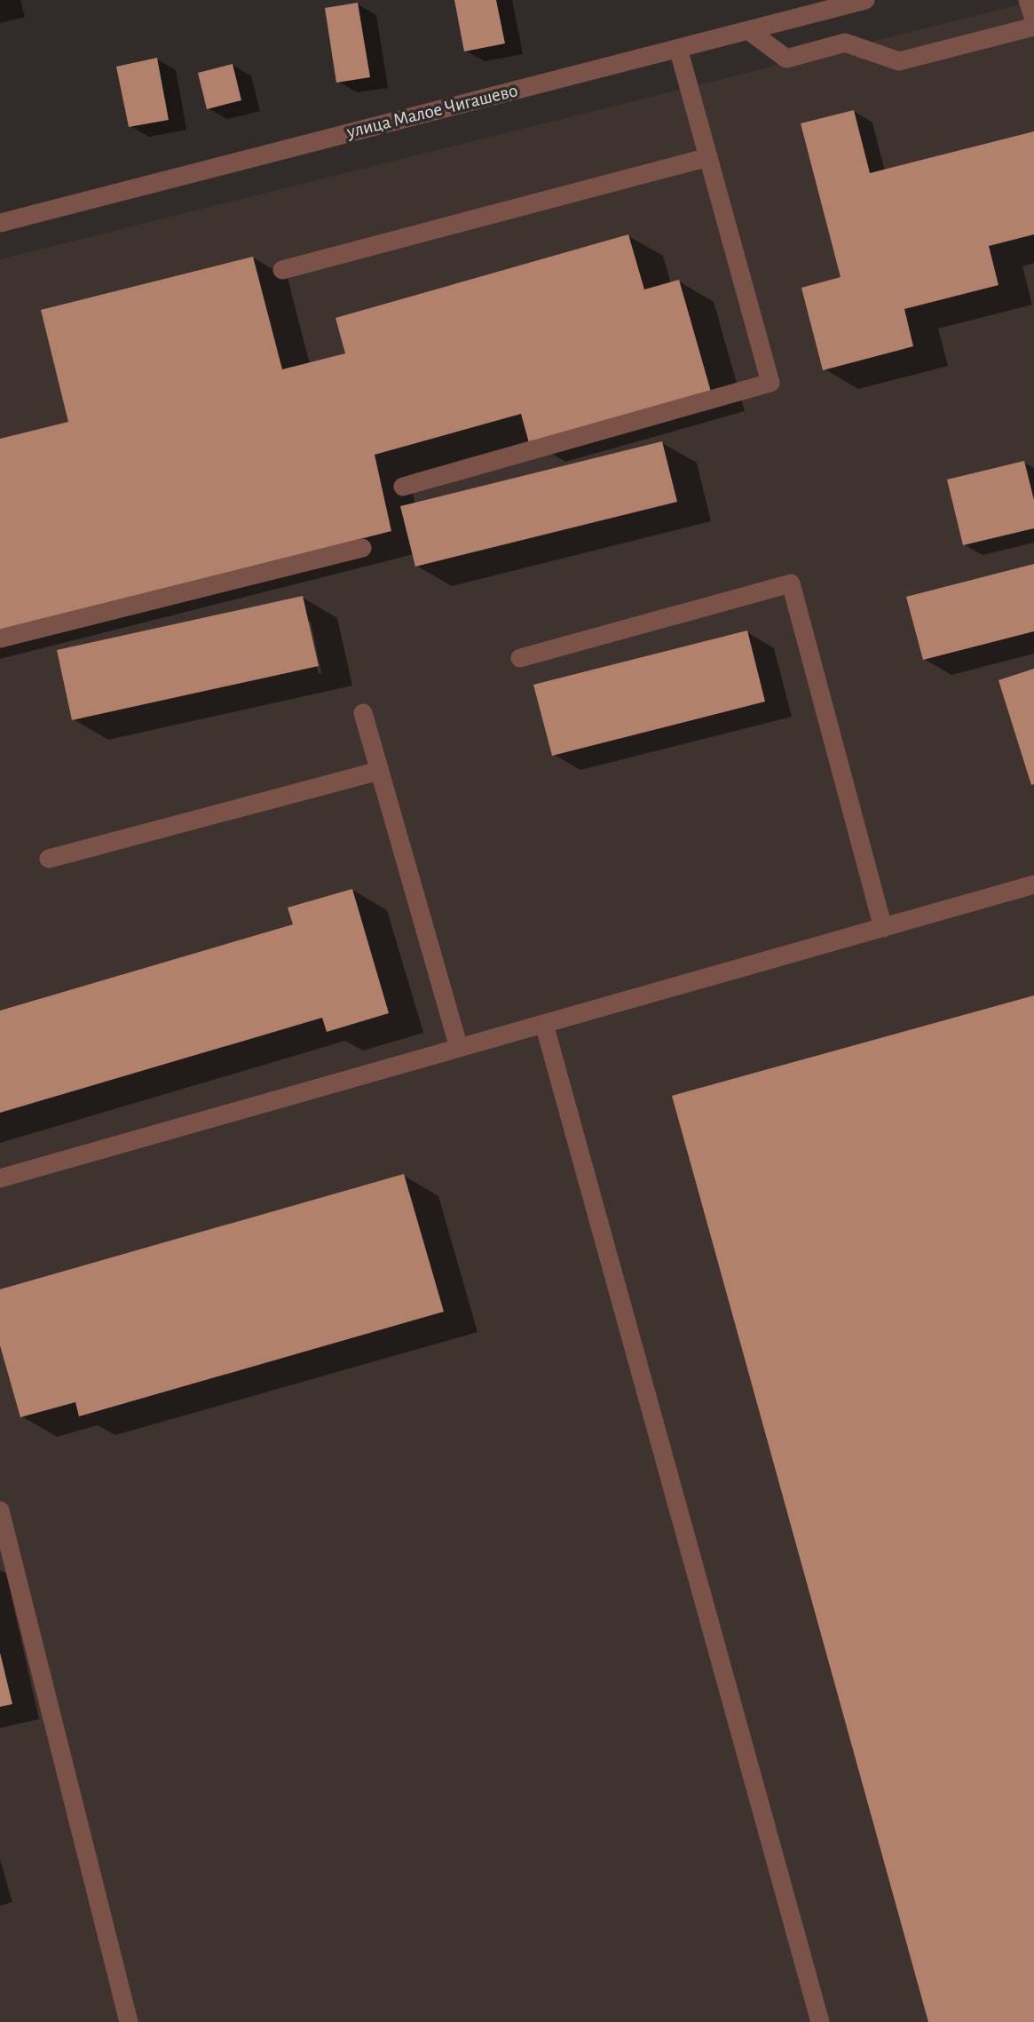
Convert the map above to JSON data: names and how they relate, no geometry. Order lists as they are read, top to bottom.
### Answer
{
  "streets": {
    "street": ["улица Малое Чигашево"]
  }
}
